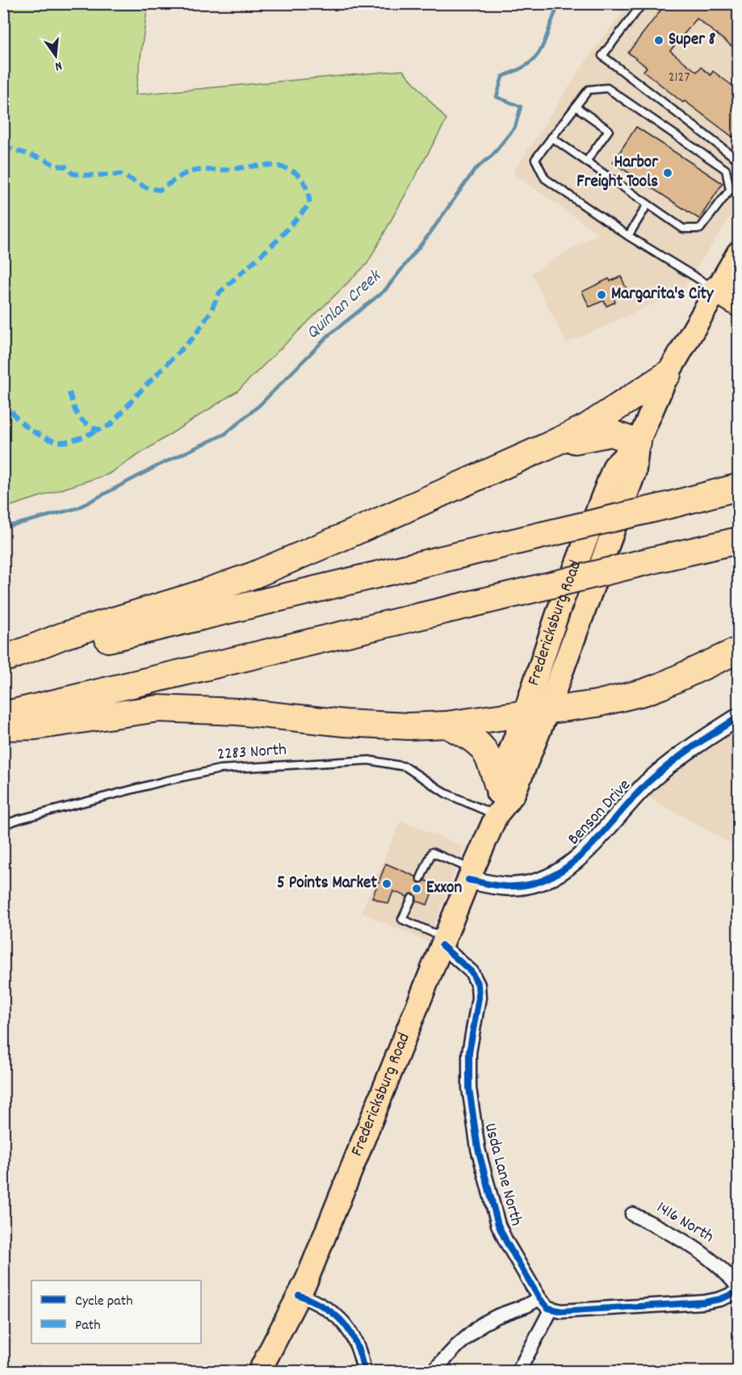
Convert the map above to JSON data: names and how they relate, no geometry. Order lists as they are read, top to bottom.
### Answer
{
  "streets": {
    "main road": ["Fredericksburg Road"],
    "street": ["Benson Drive", "Usda Lane North", "1416 North"],
    "lane": ["2283 North"]
  },
  "crossings": [
    ["Fredericksburg Road", "2283 North"],
    ["Fredericksburg Road", "Benson Drive"],
    ["Fredericksburg Road", "Usda Lane North"]
  ],
  "water": ["Quinlan Creek"],
  "places": [
    "Super 8",
    "Harbor Freight Tools",
    "Margarita's City",
    "5 Points Market",
    "Exxon"
  ],
  "house_numbers": ["2127"],
  "legend": ["Cycle path", "Path"],
  "north": "bottom"
}
